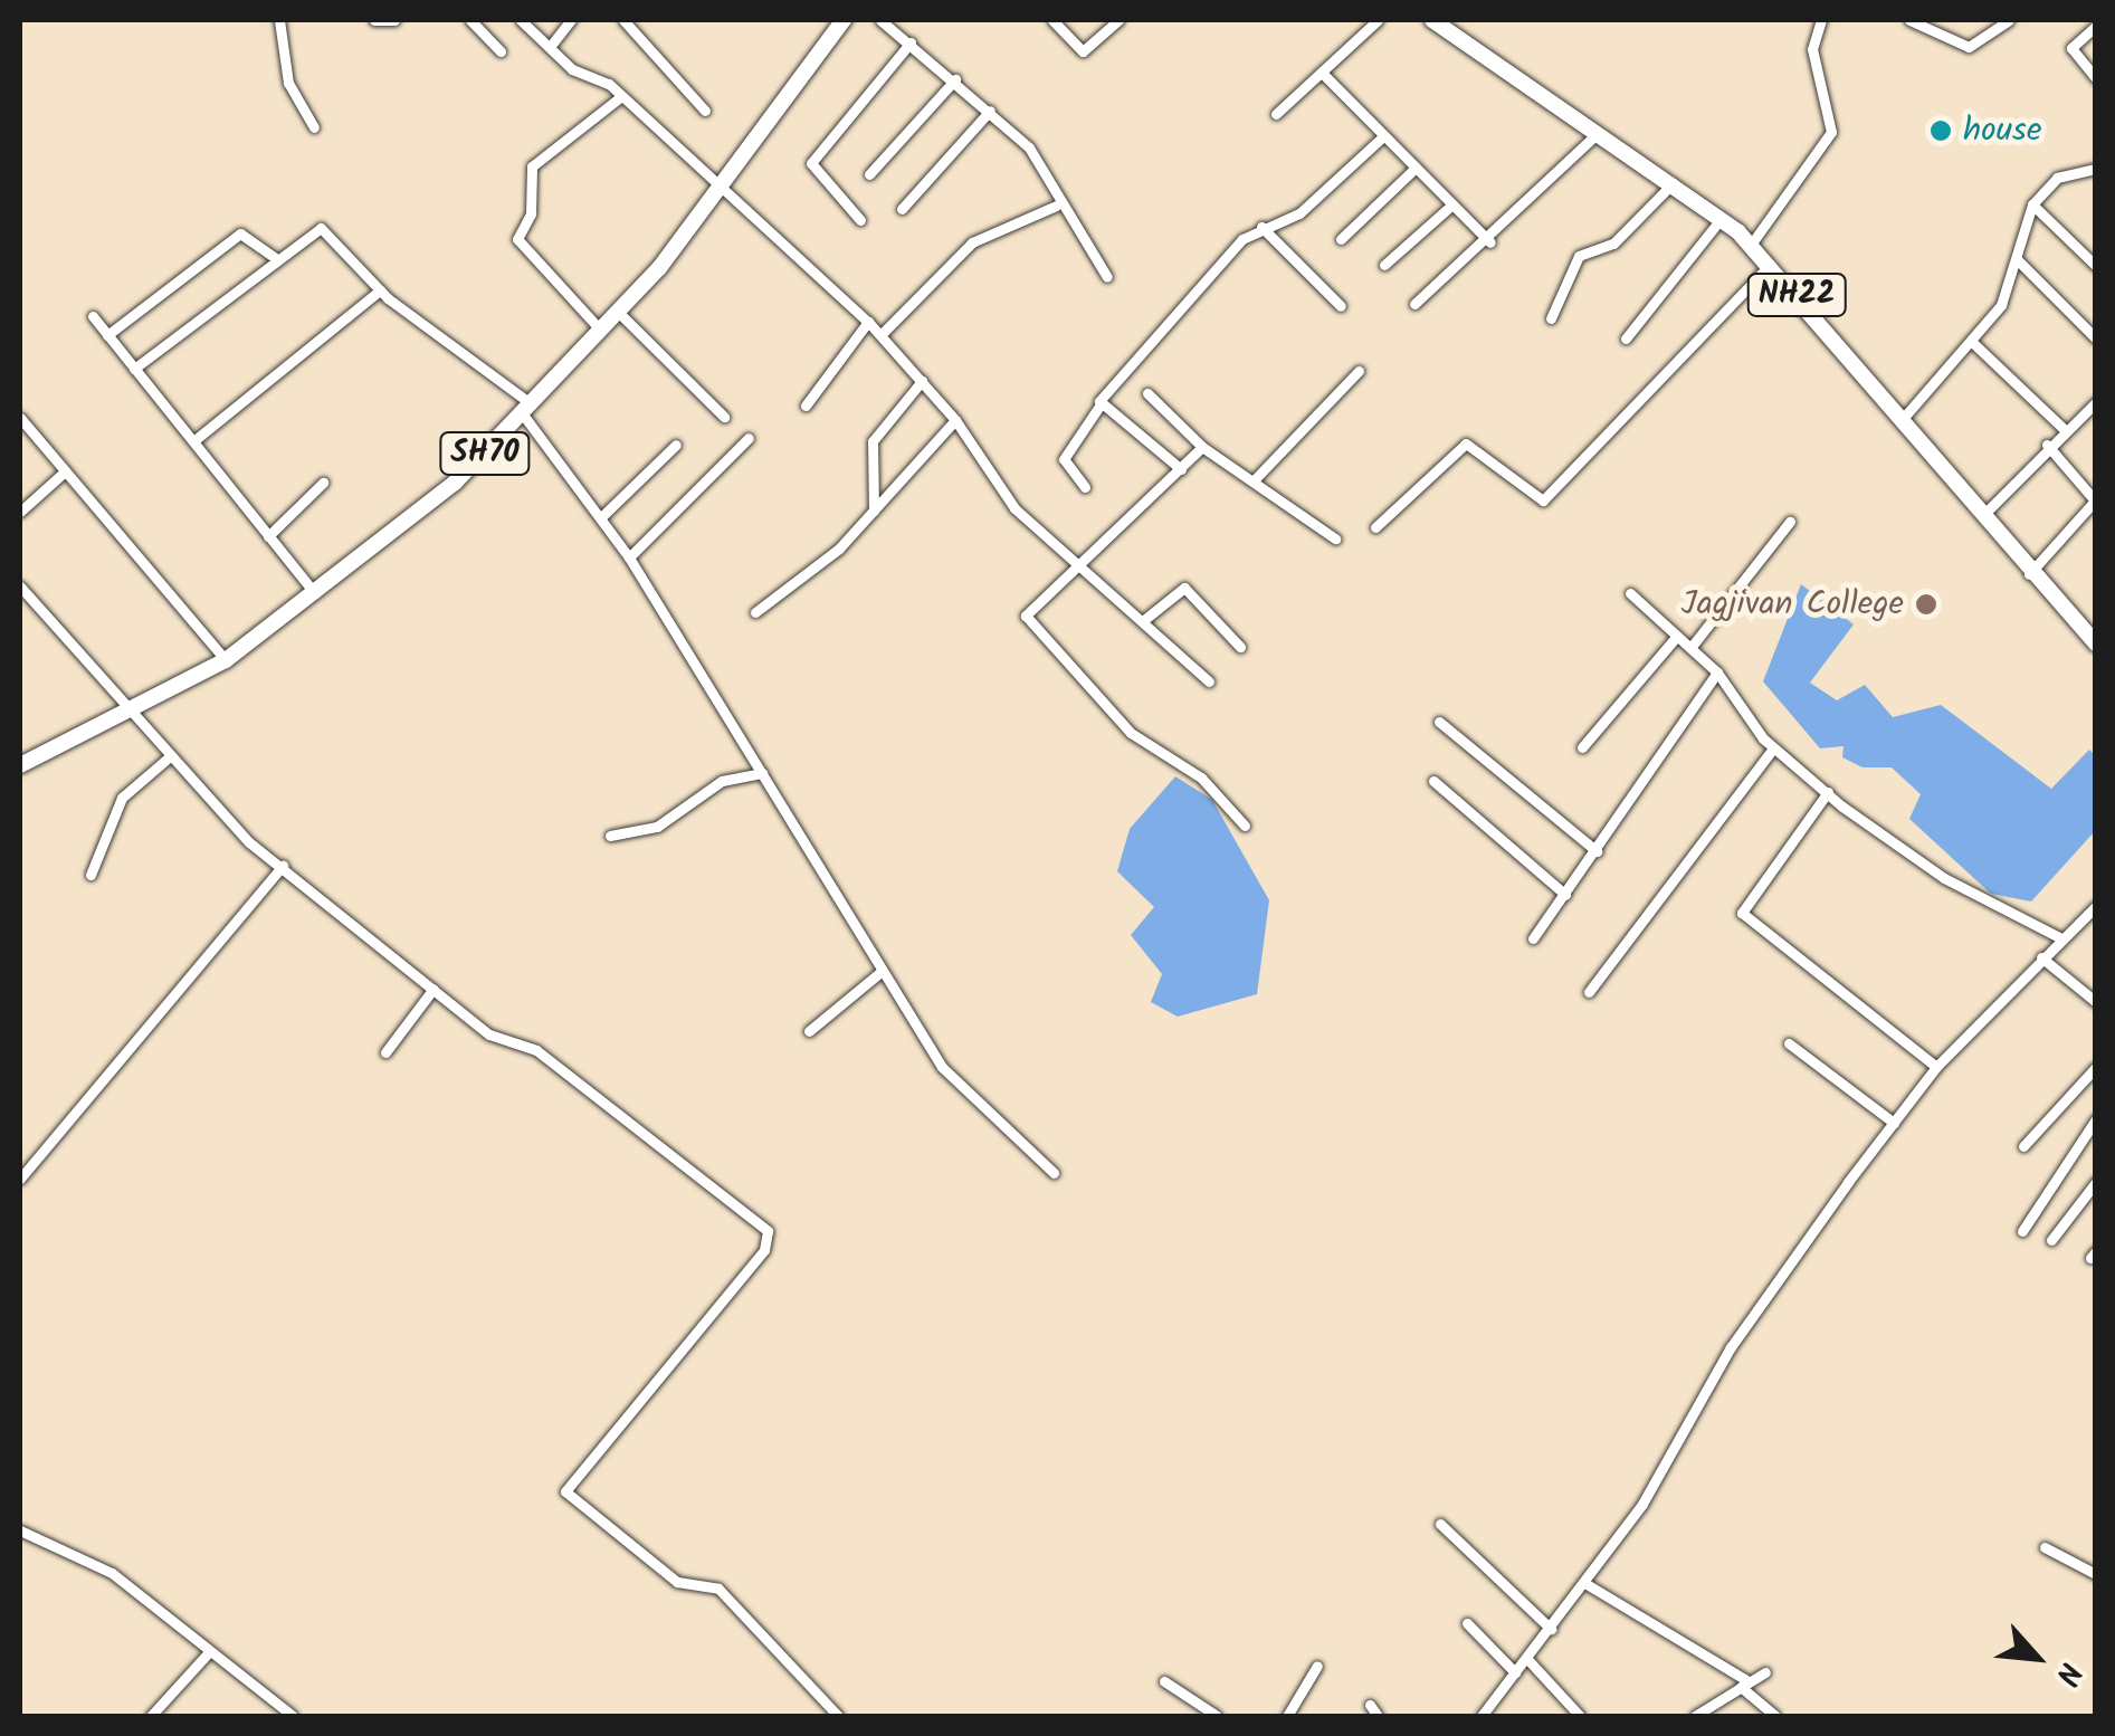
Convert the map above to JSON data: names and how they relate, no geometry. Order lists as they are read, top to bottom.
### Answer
{
  "streets": {
    "main road": ["NH22", "SH70"]
  },
  "places": ["house", "Jagjivan College"],
  "north": "bottom right"
}
